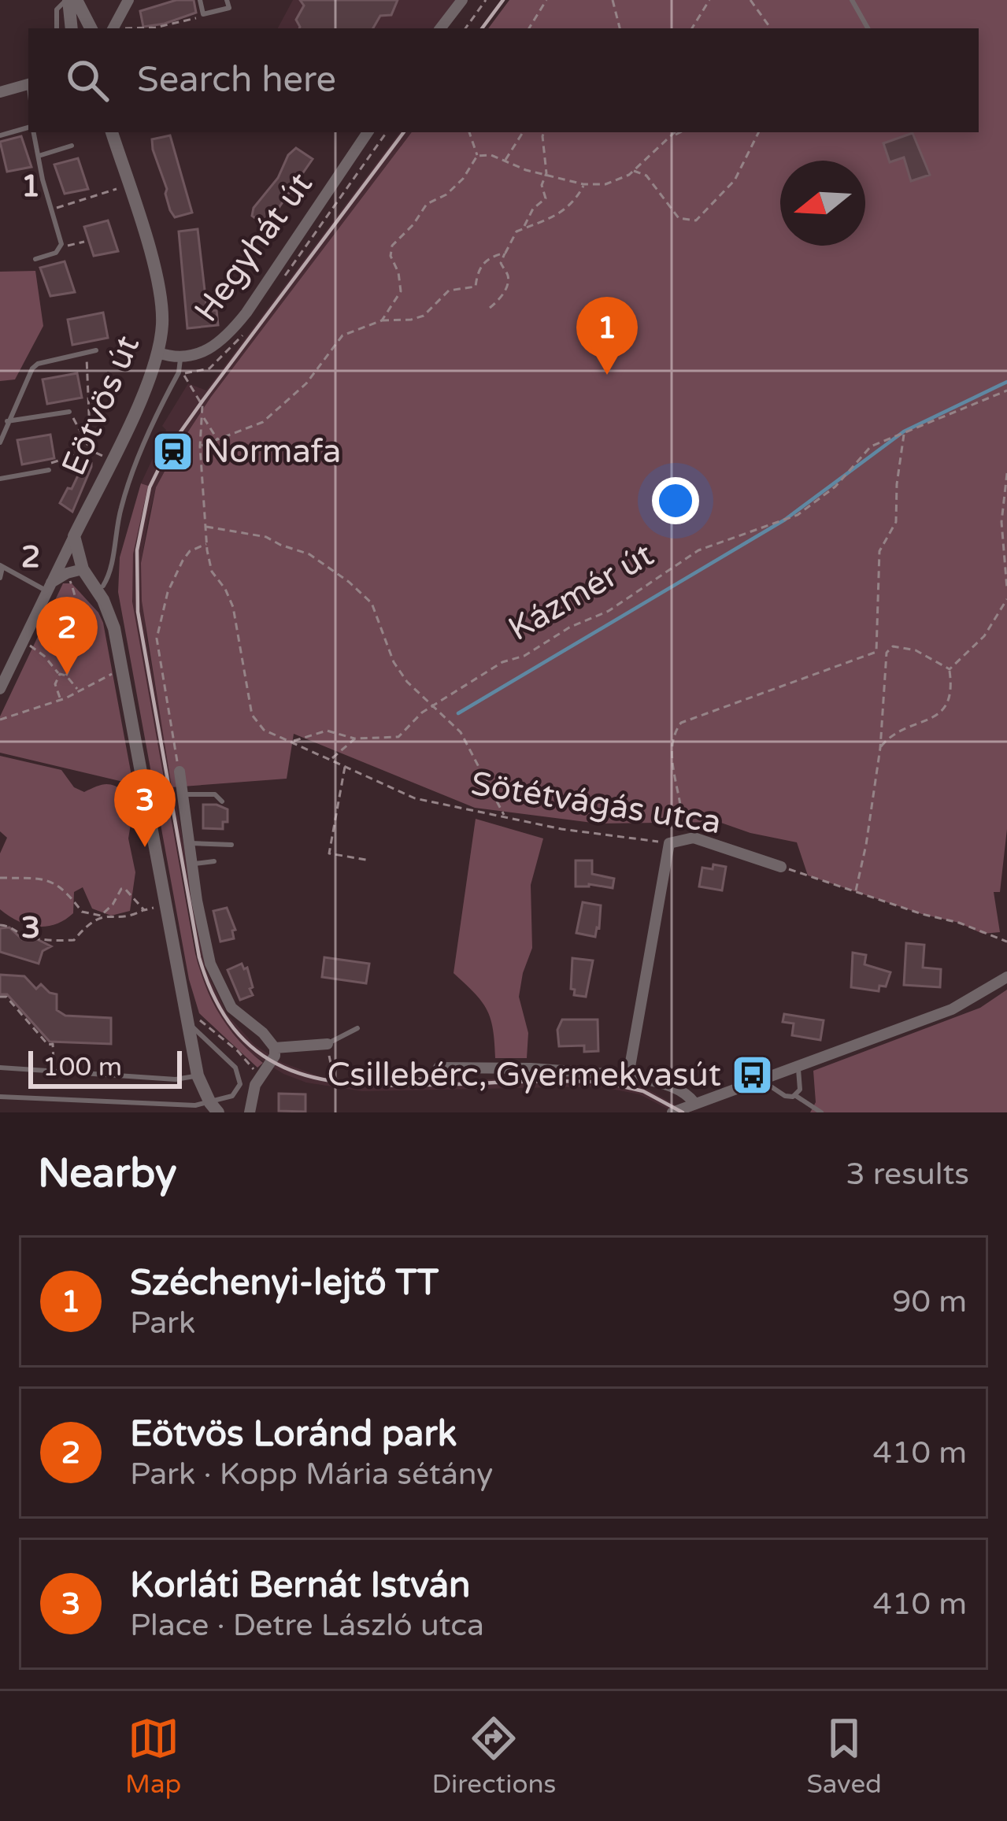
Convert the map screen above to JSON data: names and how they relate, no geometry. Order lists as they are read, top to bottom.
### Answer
{
  "streets": {
    "street": ["Hegyhát út", "Eötvös út", "Sötétvágás utca"],
    "path": ["Kázmér út"]
  },
  "crossings": [
    ["Hegyhát út", "Eötvös út"],
    ["Kázmér út", "Sötétvágás utca"]
  ],
  "places": {
    "station": ["Normafa"],
    "bus stop": ["Csillebérc, Gyermekvasút"]
  },
  "scale_bar": "100 m",
  "north": "left",
  "page": {
    "search": "Search here",
    "pins": ["1", "2", "3"],
    "scale": "100 m",
    "heading": ["Nearby", "3 results"],
    "list": [
      {
        "mark": "1",
        "name": "Széchenyi-lejtő TT",
        "note": "Park",
        "value": "90 m"
      },
      {
        "mark": "2",
        "name": "Eötvös Loránd park",
        "note": "Park · Kopp Mária sétány",
        "value": "410 m"
      },
      {
        "mark": "3",
        "name": "Korláti Bernát István",
        "note": "Place · Detre László utca",
        "value": "410 m"
      }
    ],
    "nav": ["Map", "Directions", "Saved"]
  },
  "grid": {
    "rows": ["1", "2", "3"]
  }
}
